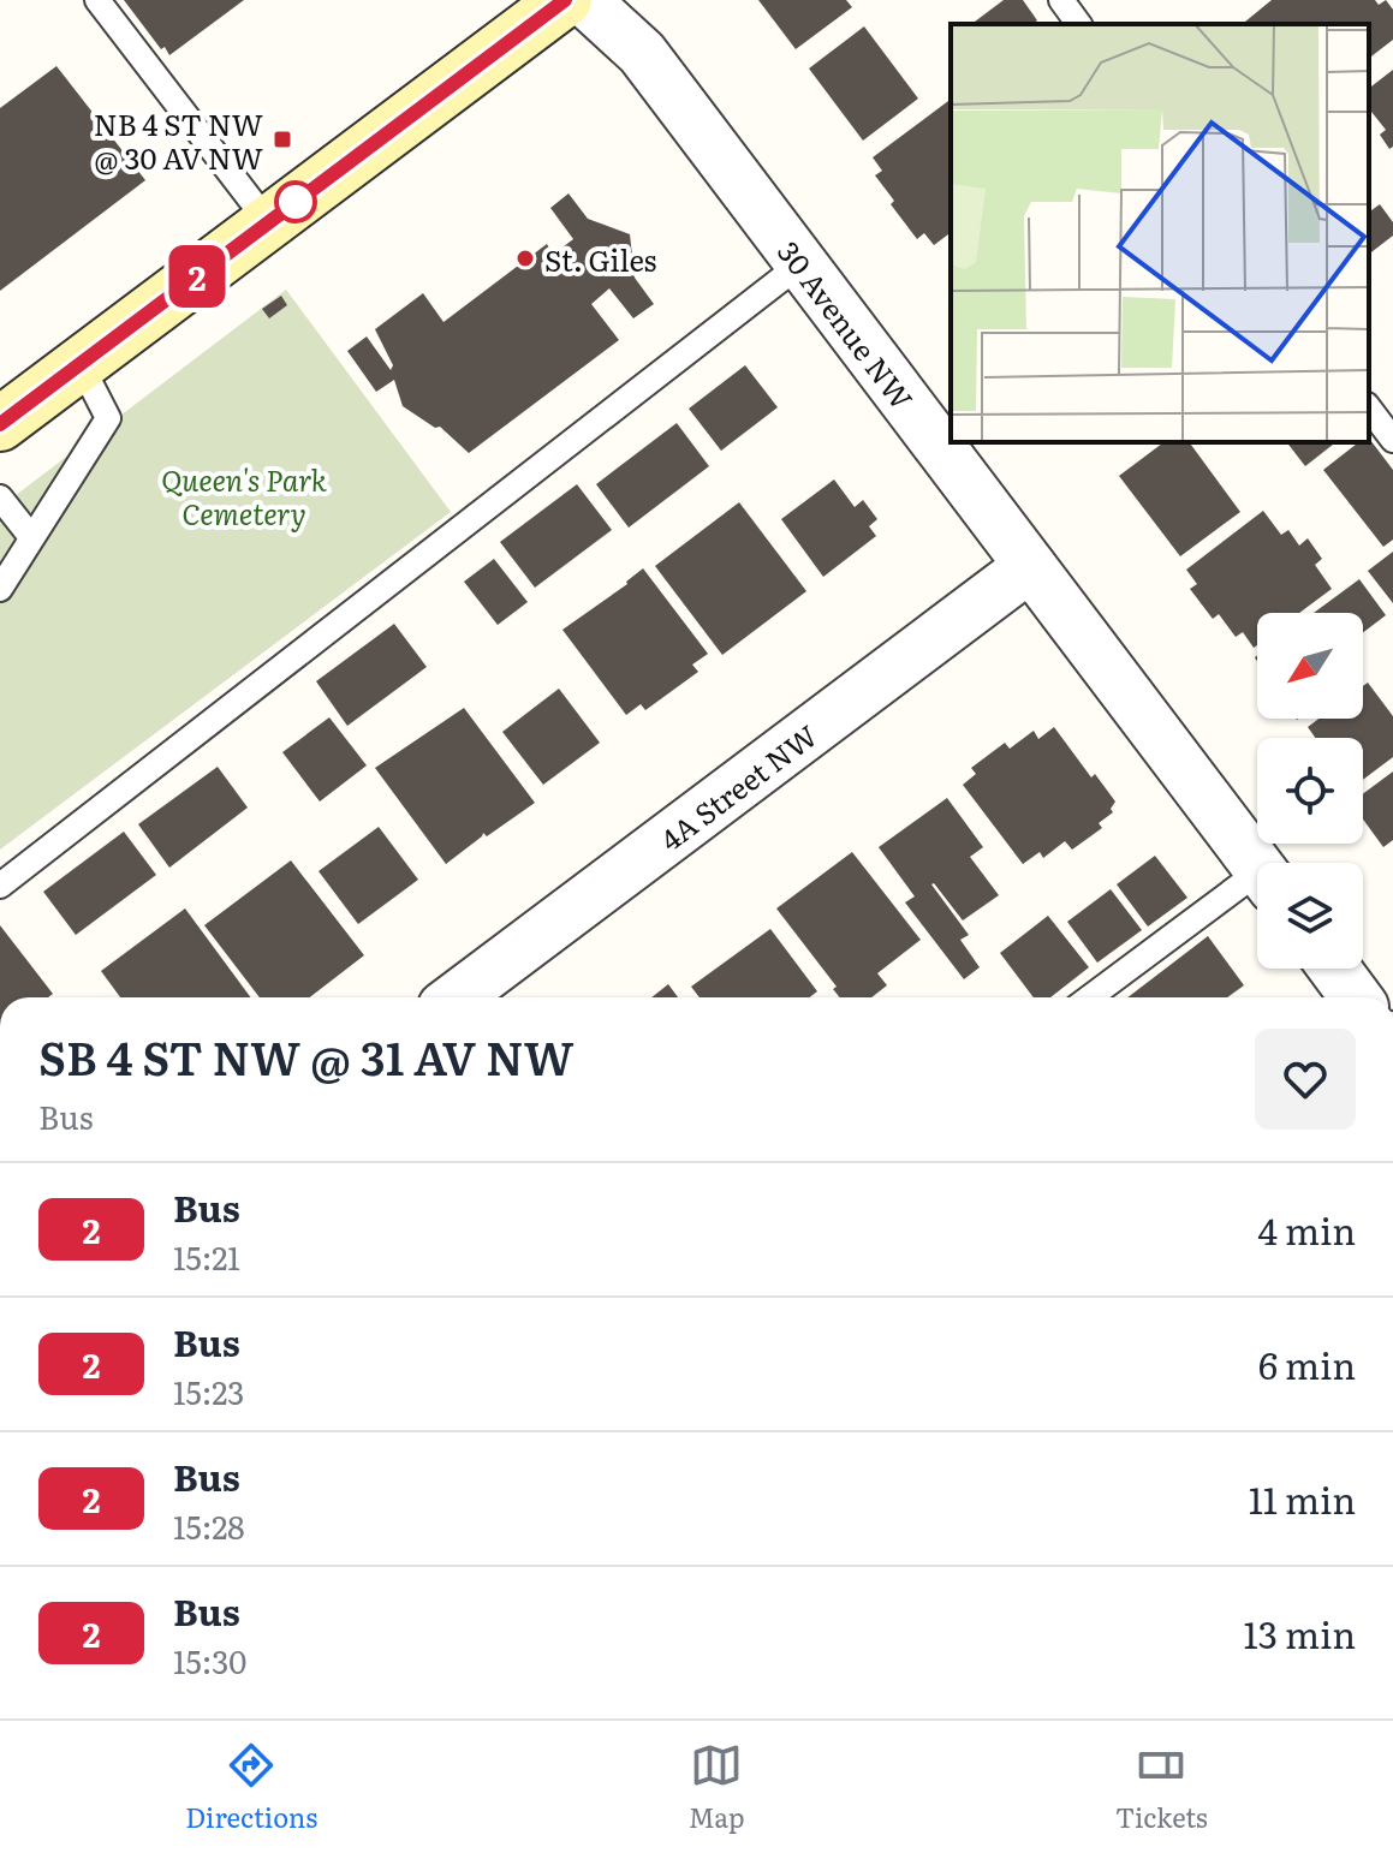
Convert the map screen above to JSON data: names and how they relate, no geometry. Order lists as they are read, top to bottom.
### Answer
{
  "streets": {
    "street": ["30 Avenue NW", "4A Street NW"]
  },
  "crossings": [
    ["30 Avenue NW", "4A Street NW"]
  ],
  "parks": ["Queen's Park Cemetery"],
  "places": {
    "transit": ["NB 4 ST NW @ 30 AV NW"],
    "other": ["St. Giles"]
  },
  "lines": ["bus line 2"],
  "north": "bottom left",
  "page": {
    "on_map": "2",
    "heading": ["SB 4 ST NW @ 31 AV NW", "Bus"],
    "list": [
      {
        "mark": "2",
        "name": "Bus",
        "note": "15:21",
        "value": "4 min"
      },
      {
        "mark": "2",
        "name": "Bus",
        "note": "15:23",
        "value": "6 min"
      },
      {
        "mark": "2",
        "name": "Bus",
        "note": "15:28",
        "value": "11 min"
      },
      {
        "mark": "2",
        "name": "Bus",
        "note": "15:30",
        "value": "13 min"
      }
    ],
    "tabs": ["Directions", "Map", "Tickets"]
  }
}
